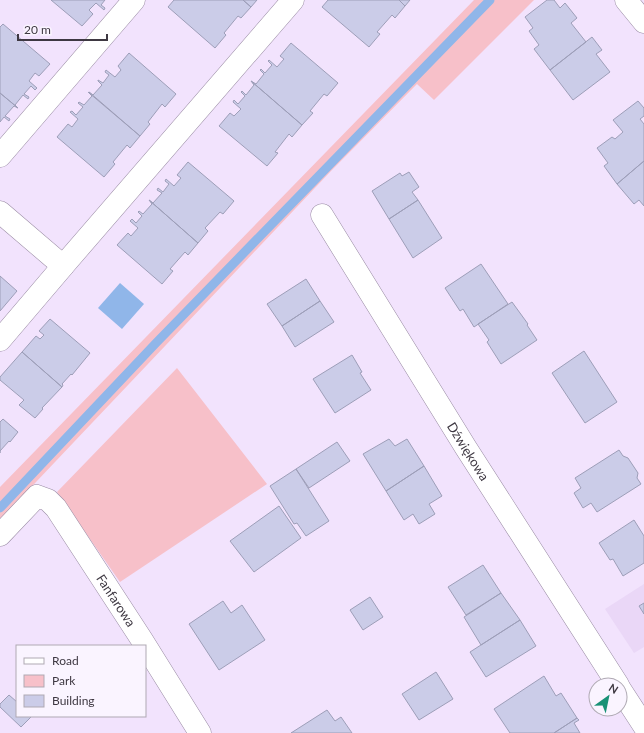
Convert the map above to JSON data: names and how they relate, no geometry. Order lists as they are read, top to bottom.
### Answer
{
  "streets": {
    "street": ["Dźwiękowa", "Fanfarowa"]
  },
  "legend": ["Road", "Park", "Building"],
  "scale_bar": "20 m",
  "north": "top right"
}
